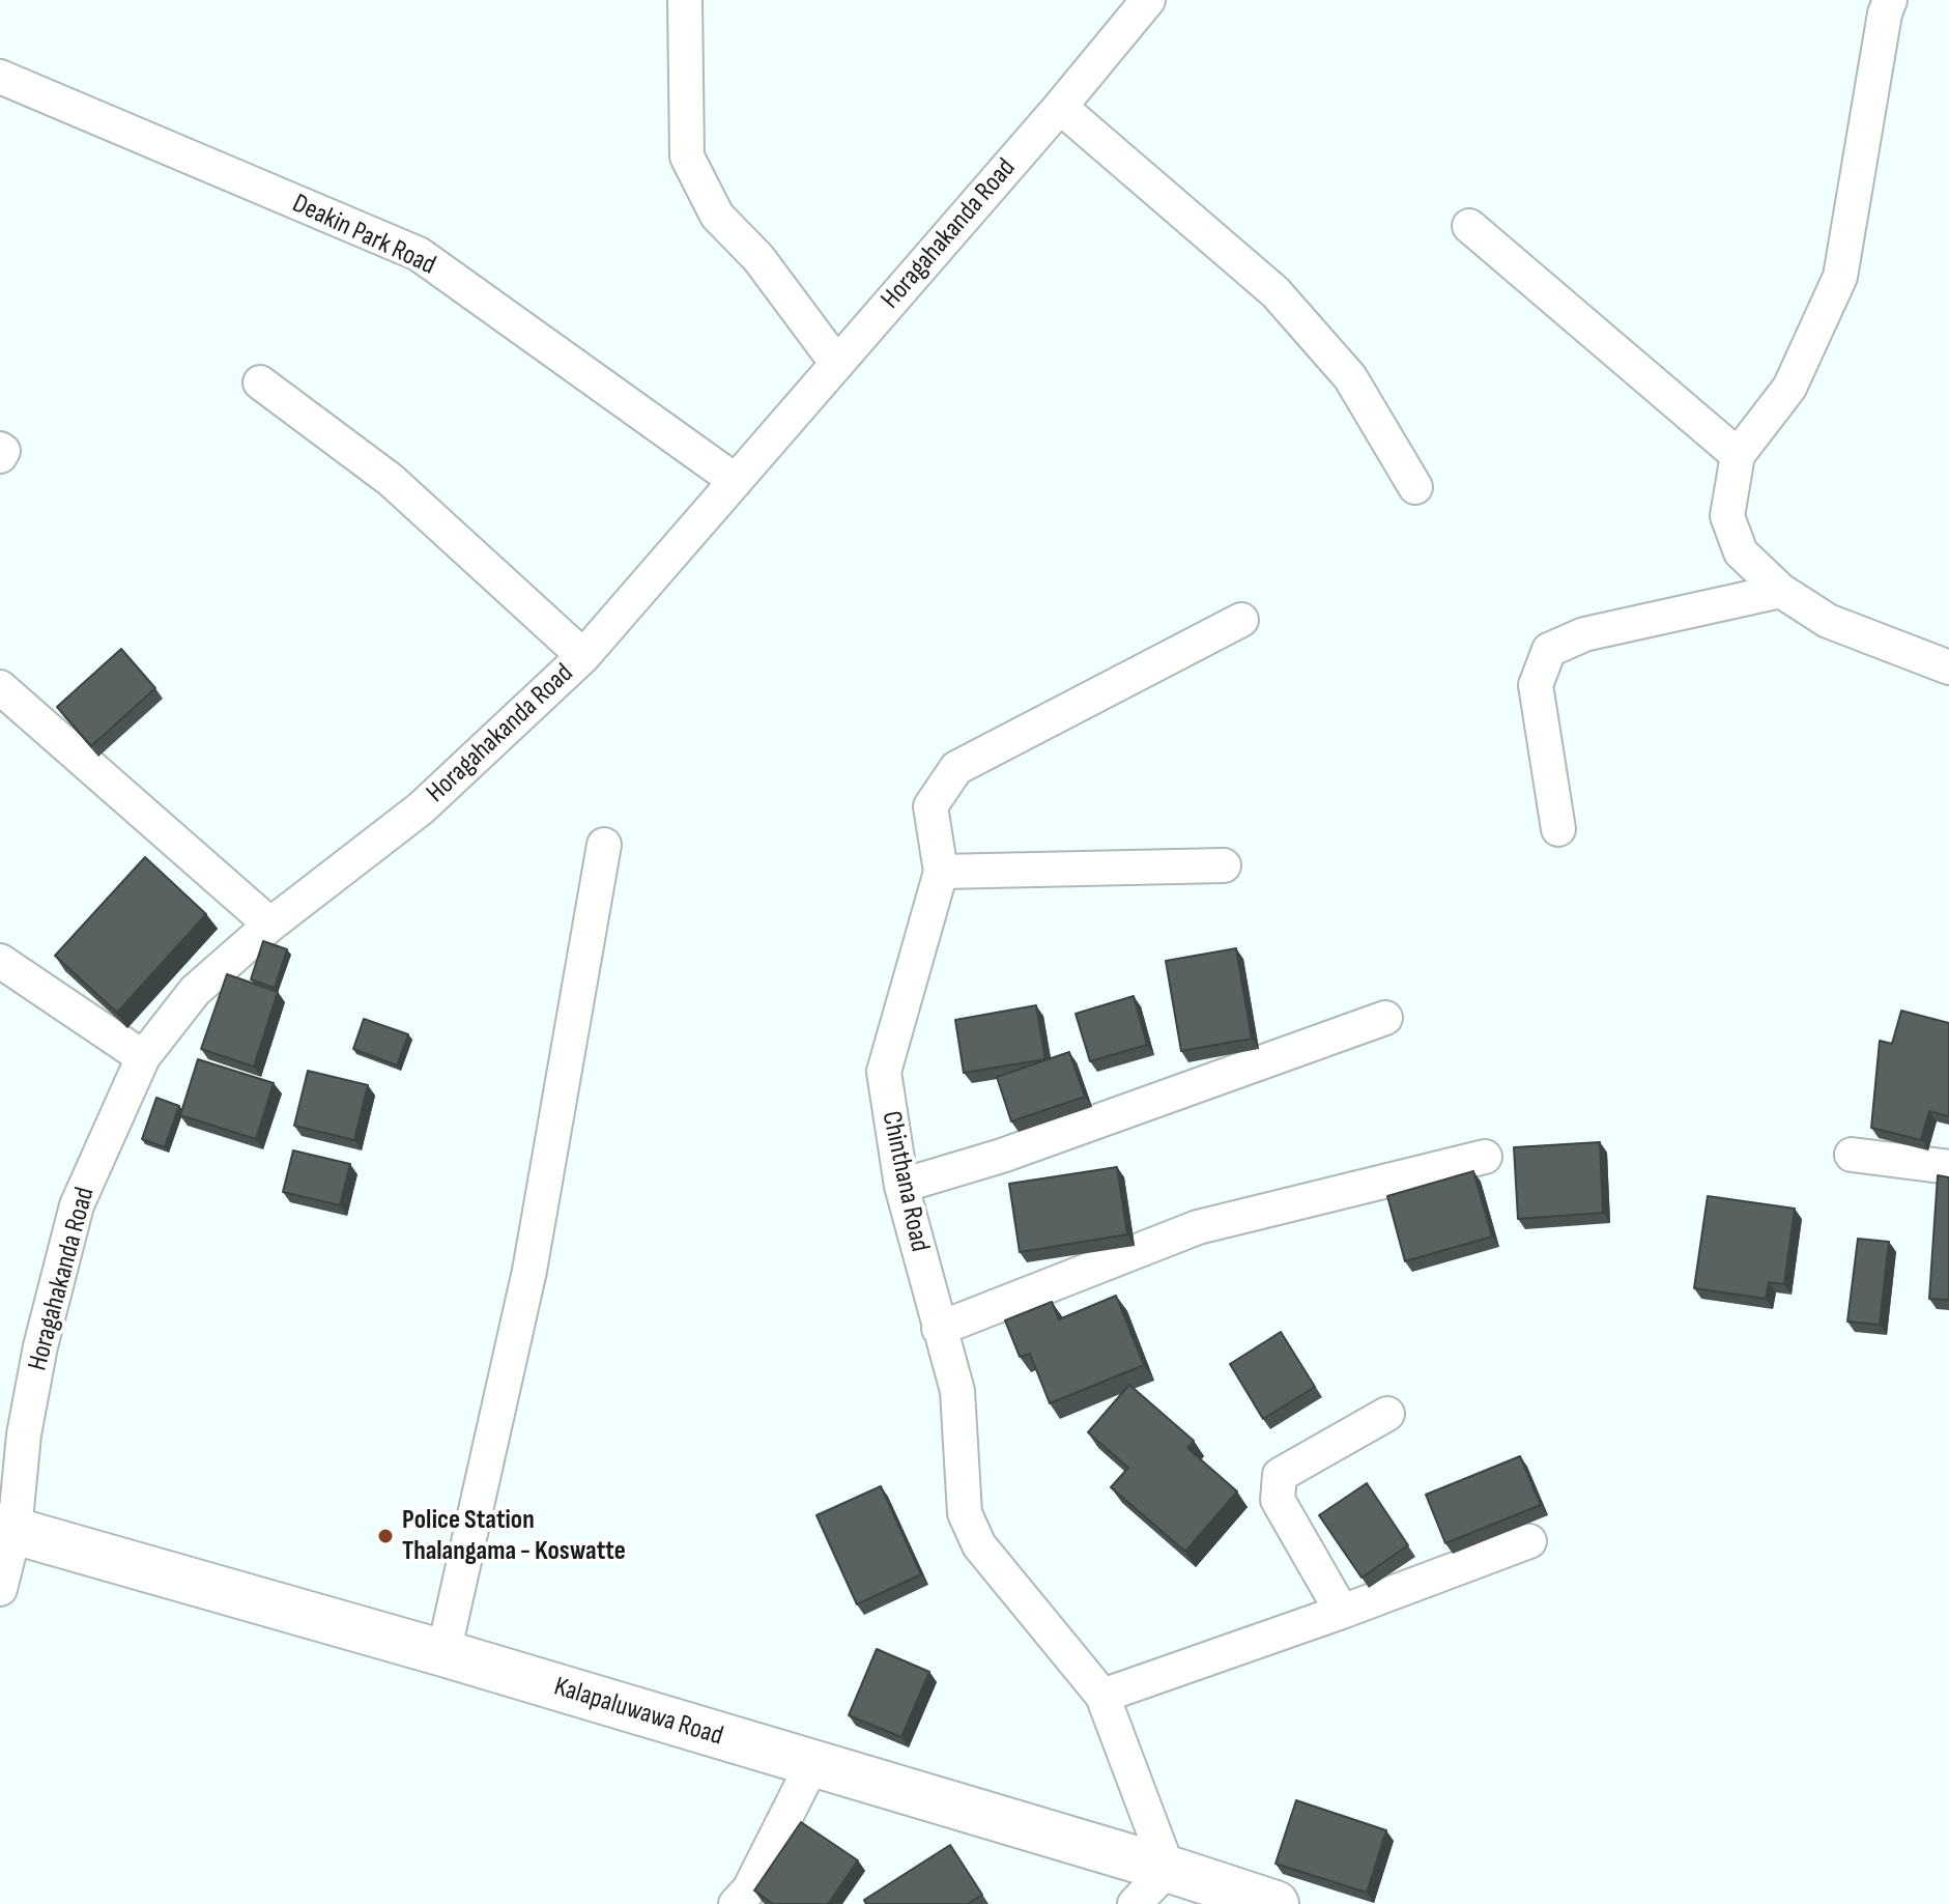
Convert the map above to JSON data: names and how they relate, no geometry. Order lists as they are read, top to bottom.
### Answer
{
  "streets": {
    "main road": ["Kalapaluwawa Road"],
    "street": ["Horagahakanda Road", "Deakin Park Road", "Chinthana Road"]
  },
  "crossings": [
    ["Horagahakanda Road", "Deakin Park Road"],
    ["Horagahakanda Road", "Kalapaluwawa Road"],
    ["Chinthana Road", "Kalapaluwawa Road"]
  ],
  "places": ["Police Station Thalangama - Koswatte"]
}
